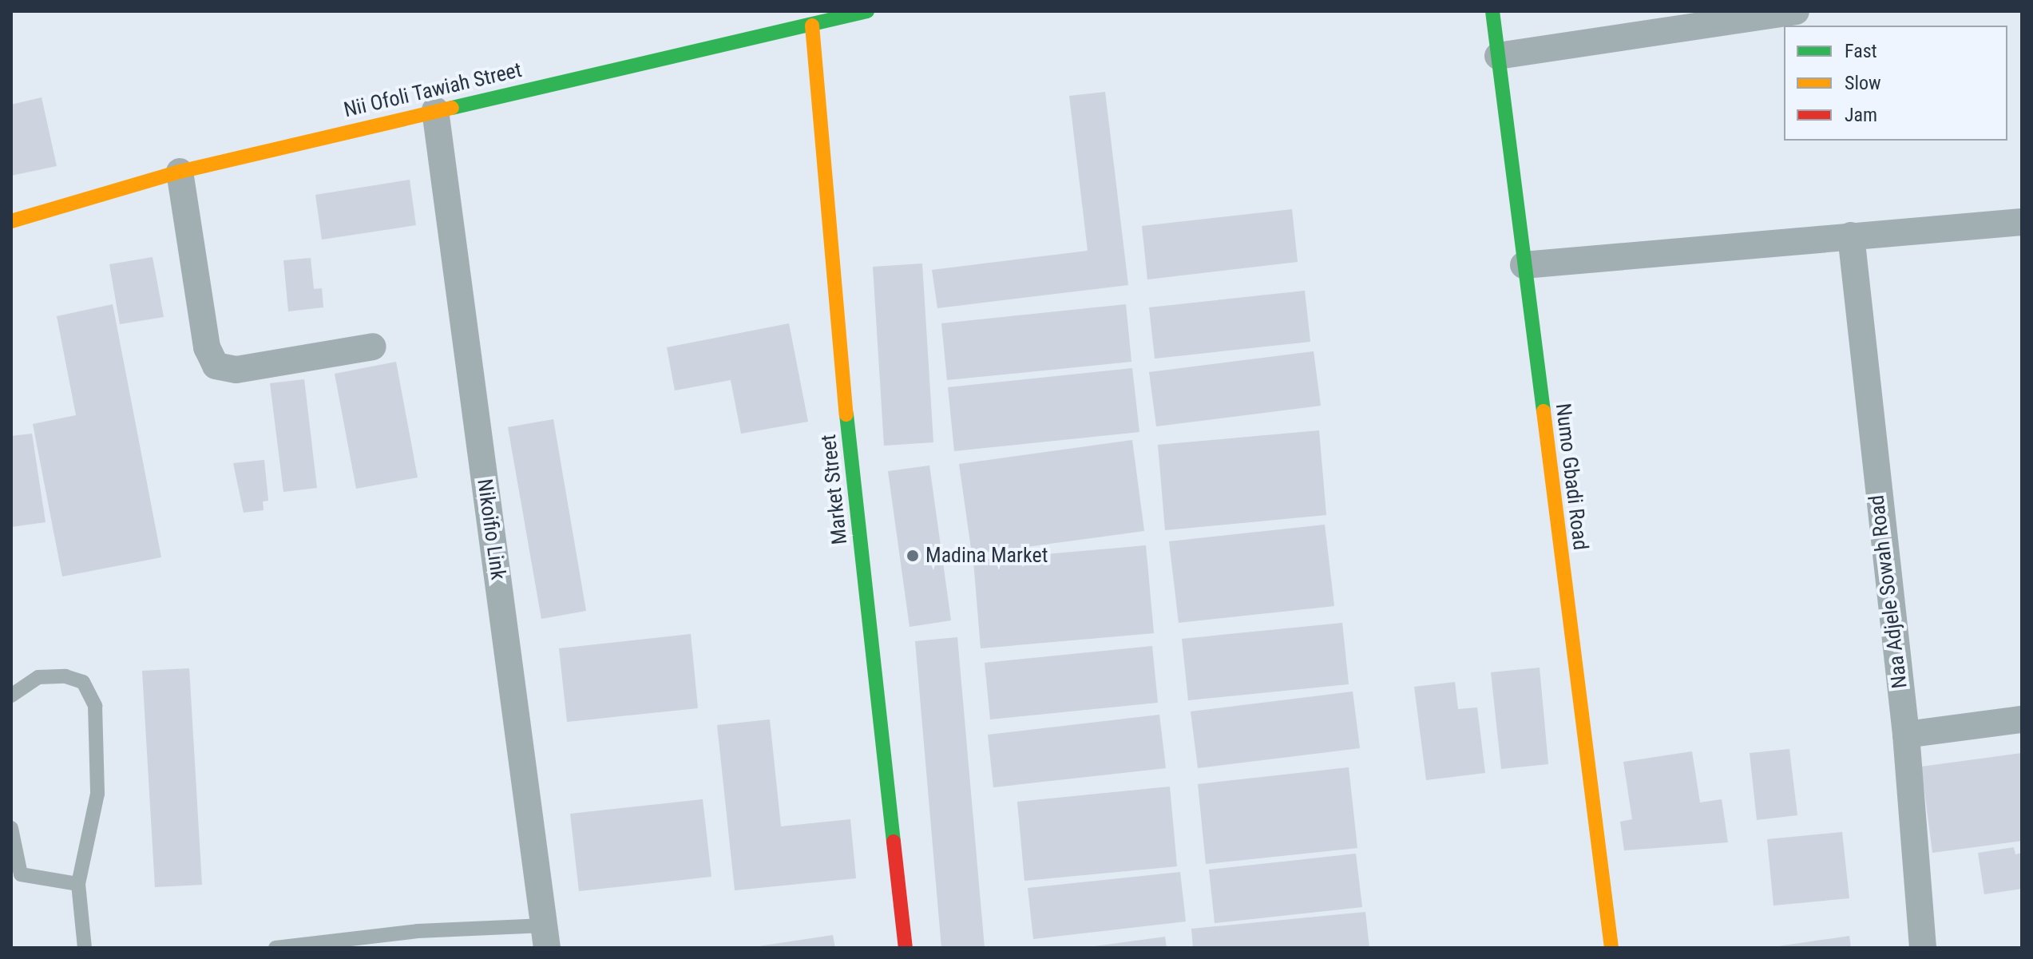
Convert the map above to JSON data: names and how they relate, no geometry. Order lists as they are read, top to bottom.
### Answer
{
  "streets": {
    "street": [
      "Nii Ofoli Tawiah Street",
      "Numo Gbadi Road",
      "Market Street",
      "Nikoifio Link",
      "Naa Adjele Sowah Road"
    ]
  },
  "crossings": [
    ["Nii Ofoli Tawiah Street", "Market Street"],
    ["Nii Ofoli Tawiah Street", "Nikoifio Link"]
  ],
  "places": ["Madina Market"],
  "legend": ["Fast", "Slow", "Jam"]
}
